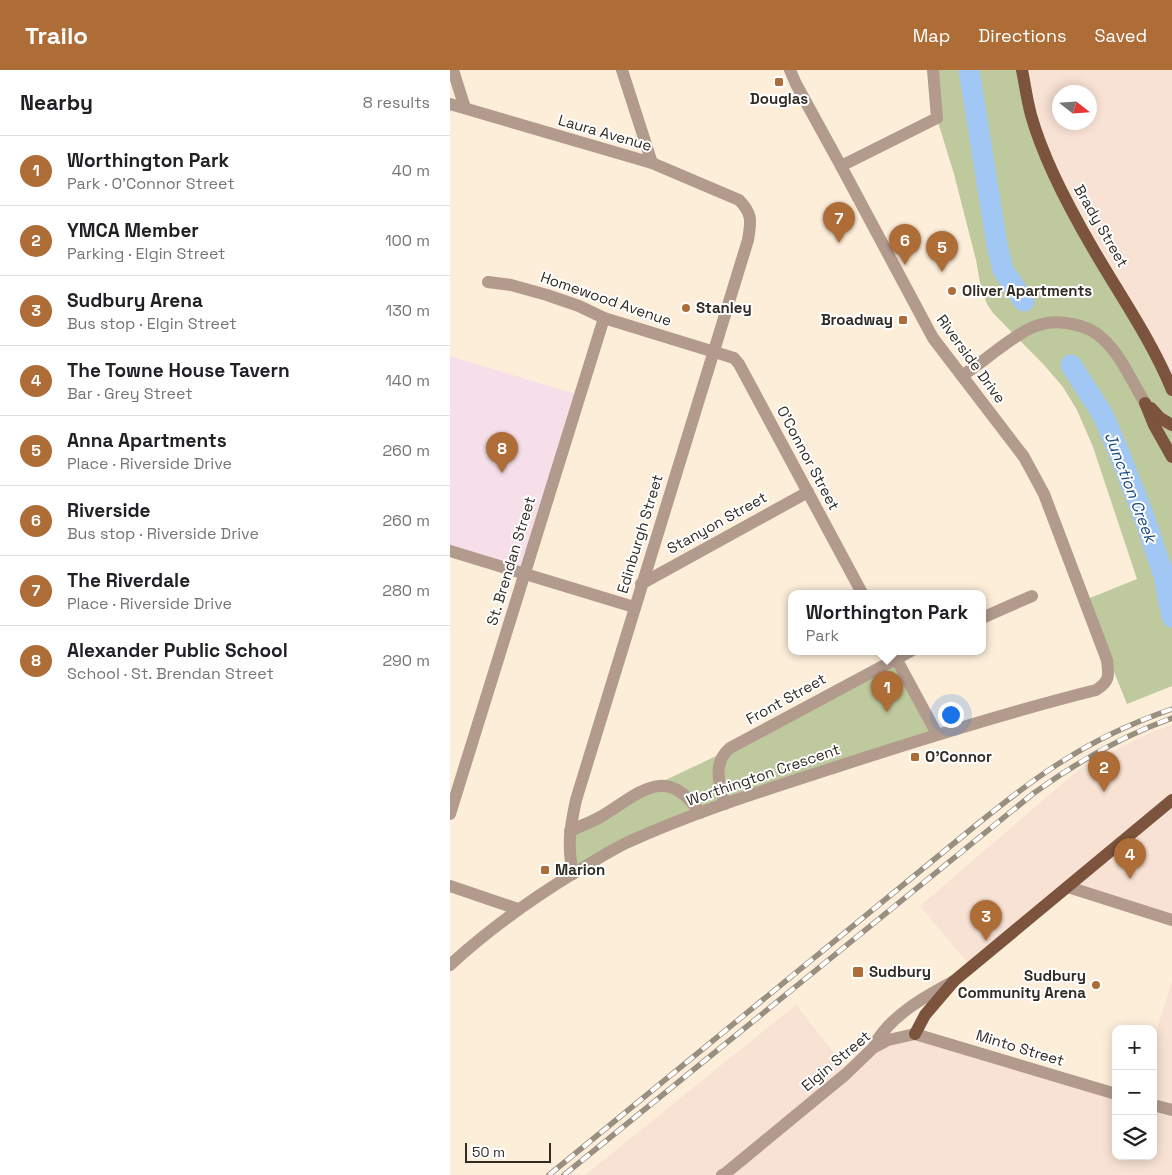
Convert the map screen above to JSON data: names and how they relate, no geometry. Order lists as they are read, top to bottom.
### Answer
{
  "streets": {
    "main road": ["Brady Street"],
    "street": [
      "Laura Avenue",
      "Homewood Avenue",
      "Riverside Drive",
      "O'Connor Street",
      "Stanyon Street",
      "Edinburgh Street",
      "St. Brendan Street",
      "Front Street",
      "Worthington Crescent",
      "Minto Street",
      "Elgin Street"
    ]
  },
  "crossings": [
    ["Laura Avenue", "Edinburgh Street"],
    ["Homewood Avenue", "O'Connor Street"],
    ["Homewood Avenue", "Edinburgh Street"],
    ["Homewood Avenue", "St. Brendan Street"],
    ["Riverside Drive", "Worthington Crescent"],
    ["O'Connor Street", "Stanyon Street"],
    ["O'Connor Street", "Edinburgh Street"],
    ["Stanyon Street", "Edinburgh Street"],
    ["Edinburgh Street", "Worthington Crescent"],
    ["Front Street", "Worthington Crescent"],
    ["Minto Street", "Elgin Street"]
  ],
  "water": ["Junction Creek"],
  "places": {
    "transit": [
      "Douglas",
      "Broadway",
      "O'Connor",
      "Marion",
      "Sudbury"
    ],
    "other": ["Oliver Apartments", "Stanley", "Sudbury Community Arena"]
  },
  "scale_bar": "50 m",
  "north": "right",
  "page": {
    "header": "Trailo",
    "nav": ["Map", "Directions", "Saved"],
    "heading": ["Nearby", "8 results"],
    "list": [
      {
        "mark": "1",
        "name": "Worthington Park",
        "note": "Park · O'Connor Street",
        "value": "40 m"
      },
      {
        "mark": "2",
        "name": "YMCA Member",
        "note": "Parking · Elgin Street",
        "value": "100 m"
      },
      {
        "mark": "3",
        "name": "Sudbury Arena",
        "note": "Bus stop · Elgin Street",
        "value": "130 m"
      },
      {
        "mark": "4",
        "name": "The Towne House Tavern",
        "note": "Bar · Grey Street",
        "value": "140 m"
      },
      {
        "mark": "5",
        "name": "Anna Apartments",
        "note": "Place · Riverside Drive",
        "value": "260 m"
      },
      {
        "mark": "6",
        "name": "Riverside",
        "note": "Bus stop · Riverside Drive",
        "value": "260 m"
      },
      {
        "mark": "7",
        "name": "The Riverdale",
        "note": "Place · Riverside Drive",
        "value": "280 m"
      },
      {
        "mark": "8",
        "name": "Alexander Public School",
        "note": "School · St. Brendan Street",
        "value": "290 m"
      }
    ],
    "pins": [
      "7",
      "6",
      "5",
      "8",
      "1",
      "2",
      "4",
      "3"
    ],
    "popup": ["Worthington Park", "Park"],
    "map_buttons": ["+", "−"],
    "scale": "50 m"
  }
}
